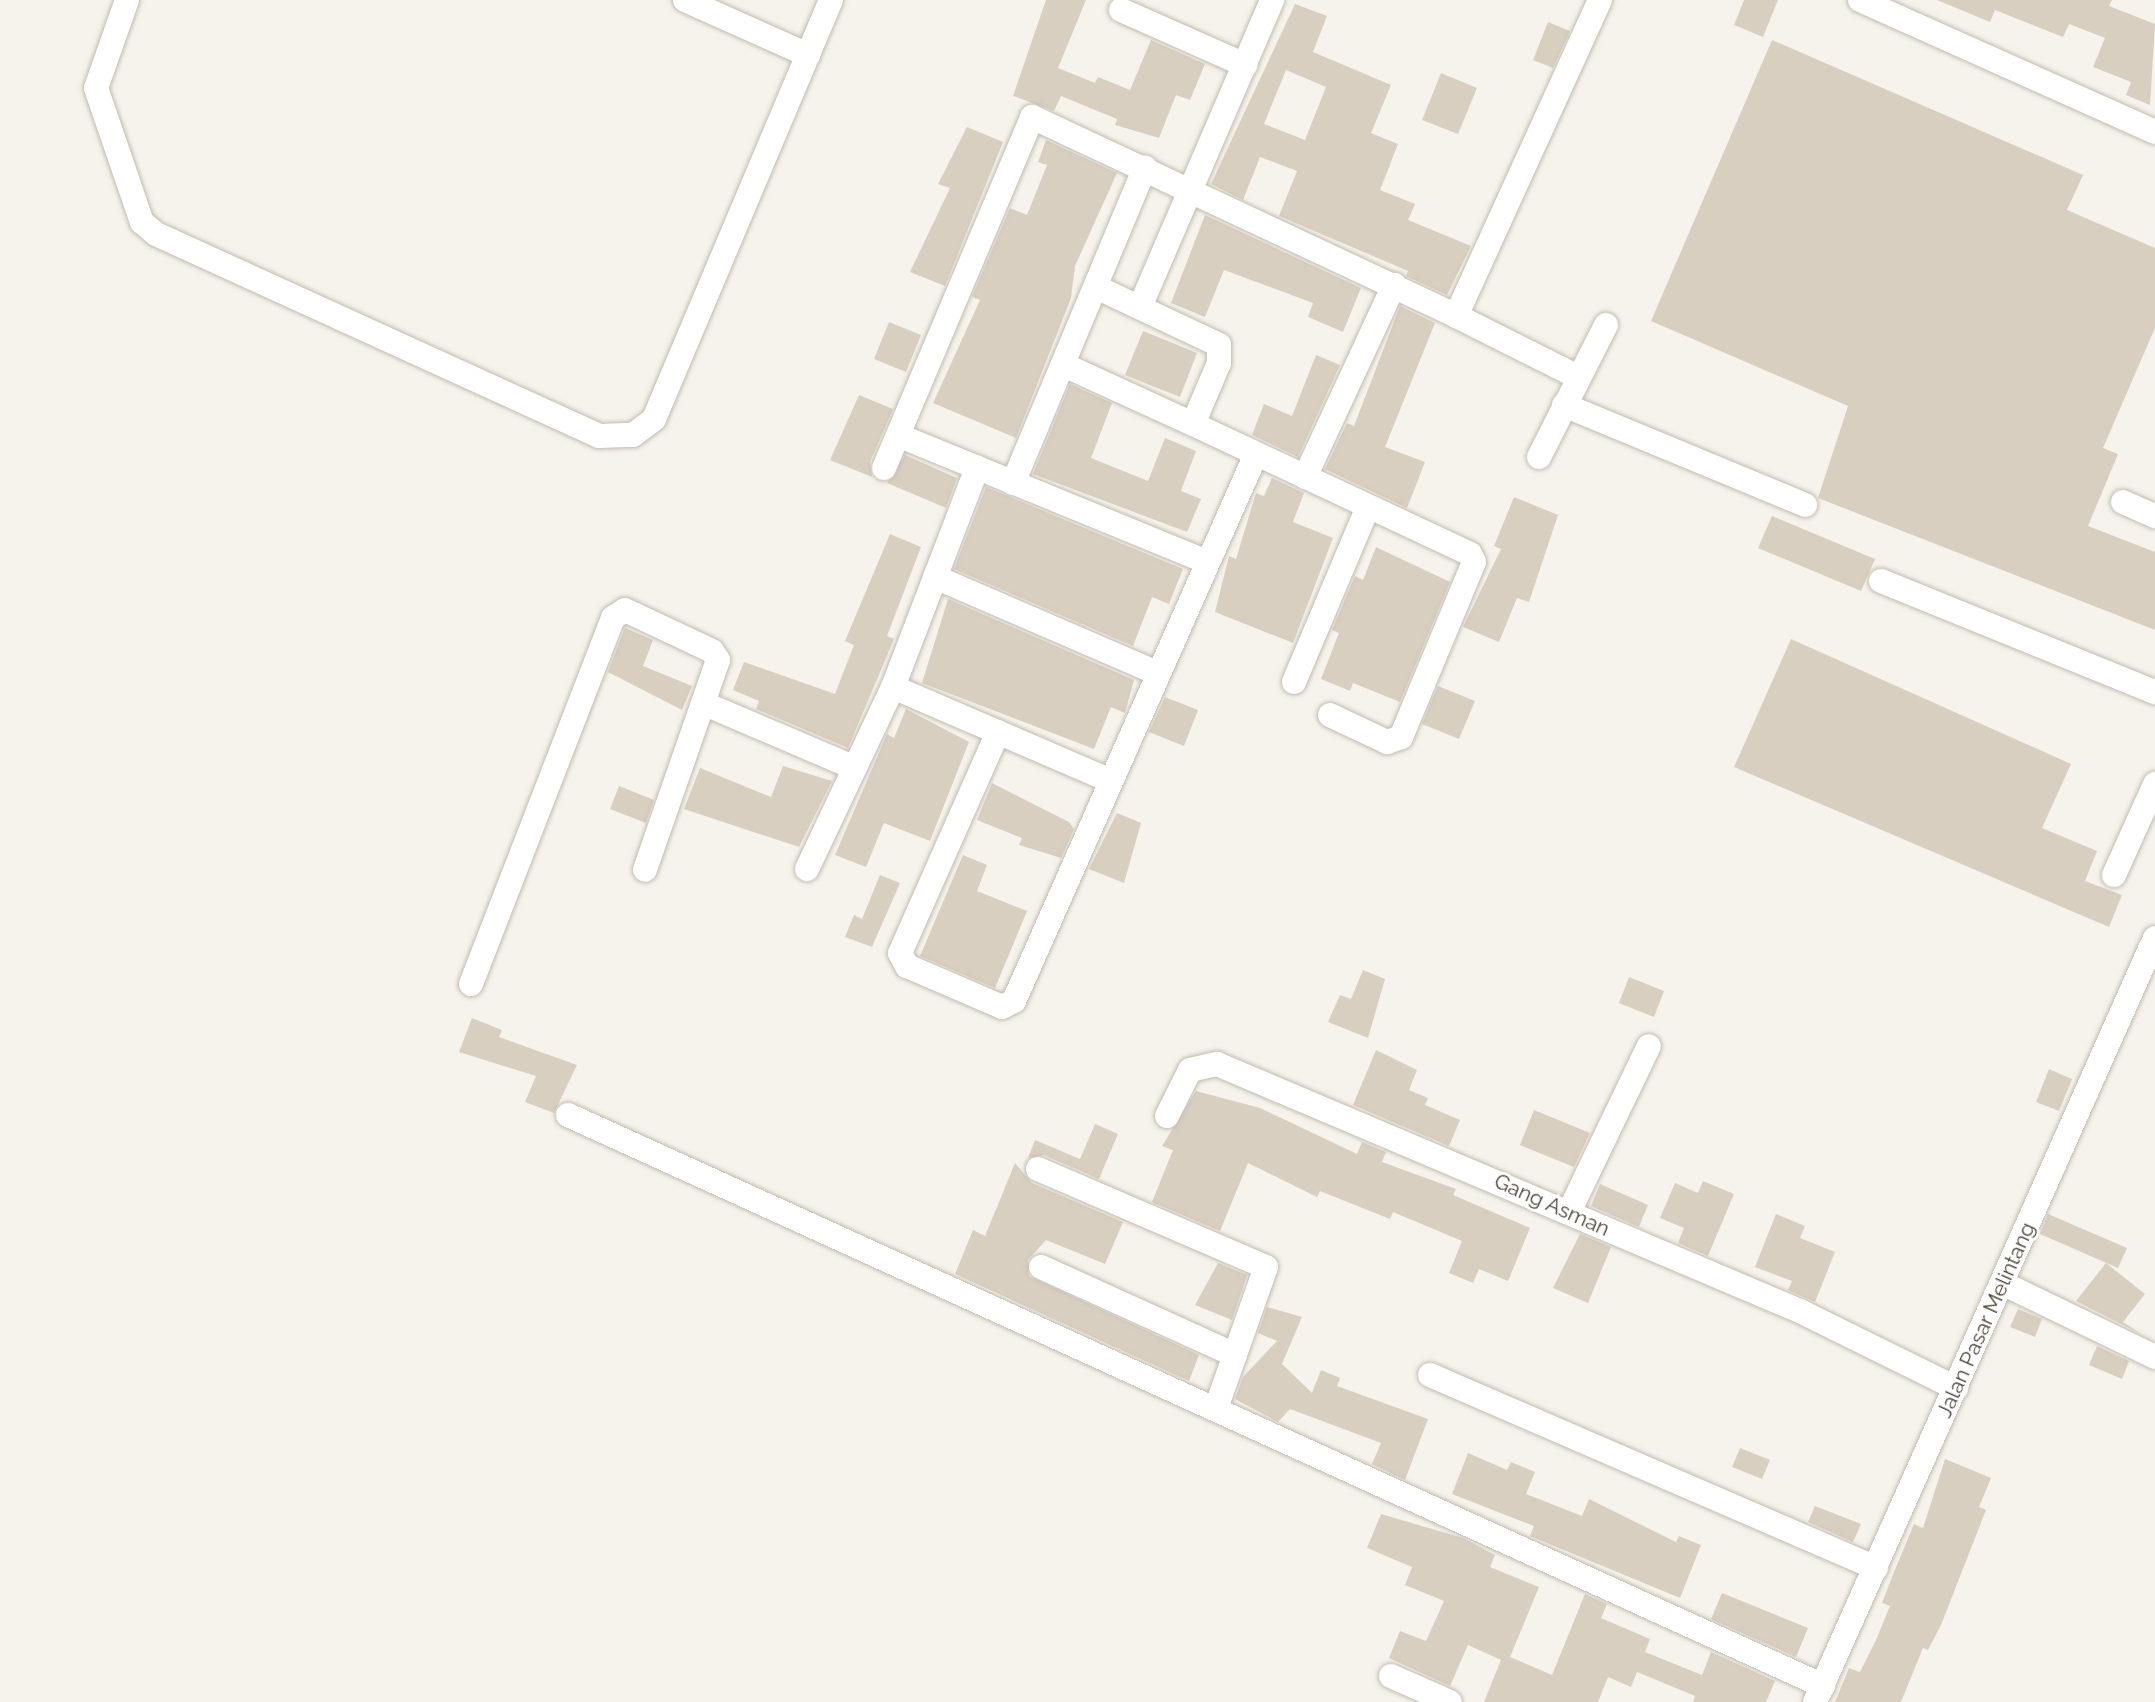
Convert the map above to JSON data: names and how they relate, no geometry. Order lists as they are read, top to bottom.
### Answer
{
  "streets": {
    "street": ["Gang Asman", "Jalan Pasar Melintang"]
  },
  "crossings": [
    ["Gang Asman", "Jalan Pasar Melintang"]
  ]
}
